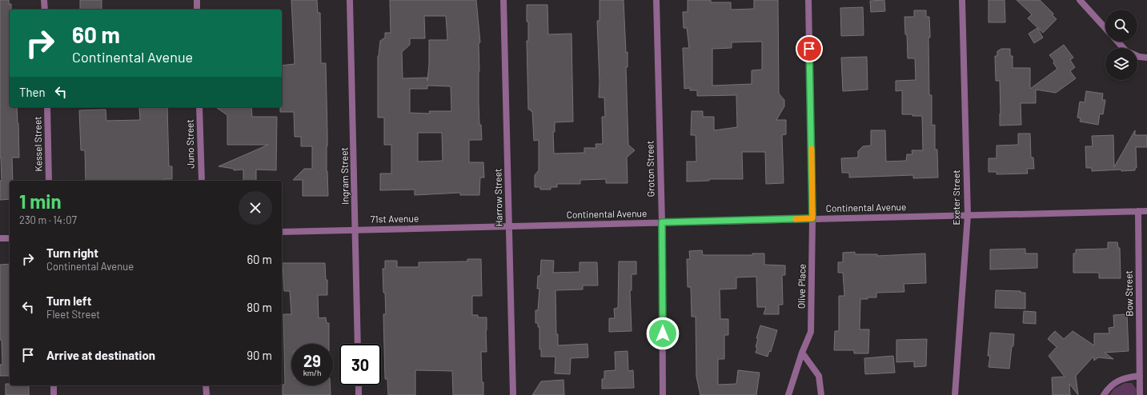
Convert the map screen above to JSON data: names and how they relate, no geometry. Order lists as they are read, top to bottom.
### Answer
{
  "streets": {
    "street": [
      "Kessel Street",
      "Juno Street",
      "Groton Street",
      "Ingram Street",
      "Harrow Street",
      "Exeter Street",
      "Continental Avenue",
      "71st Avenue",
      "Olive Place",
      "Bow Street"
    ]
  },
  "crossings": [
    ["Groton Street", "Continental Avenue"],
    ["Ingram Street", "71st Avenue"],
    ["Harrow Street", "Continental Avenue"],
    ["Harrow Street", "71st Avenue"],
    ["Exeter Street", "Continental Avenue"],
    ["Continental Avenue", "71st Avenue"],
    ["Continental Avenue", "Olive Place"],
    ["Continental Avenue", "Bow Street"]
  ],
  "page": {
    "turn": ["60 m", "Continental Avenue"],
    "then": "Then",
    "heading": ["1 min", "230 m · 14:07"],
    "list": [
      {
        "name": "Turn right",
        "note": "Continental Avenue",
        "value": "60 m"
      },
      {
        "name": "Turn left",
        "note": "Fleet Street",
        "value": "80 m"
      },
      {
        "name": "Arrive at destination",
        "value": "90 m"
      }
    ],
    "speed": "29 km/h",
    "limit": "30"
  }
}
